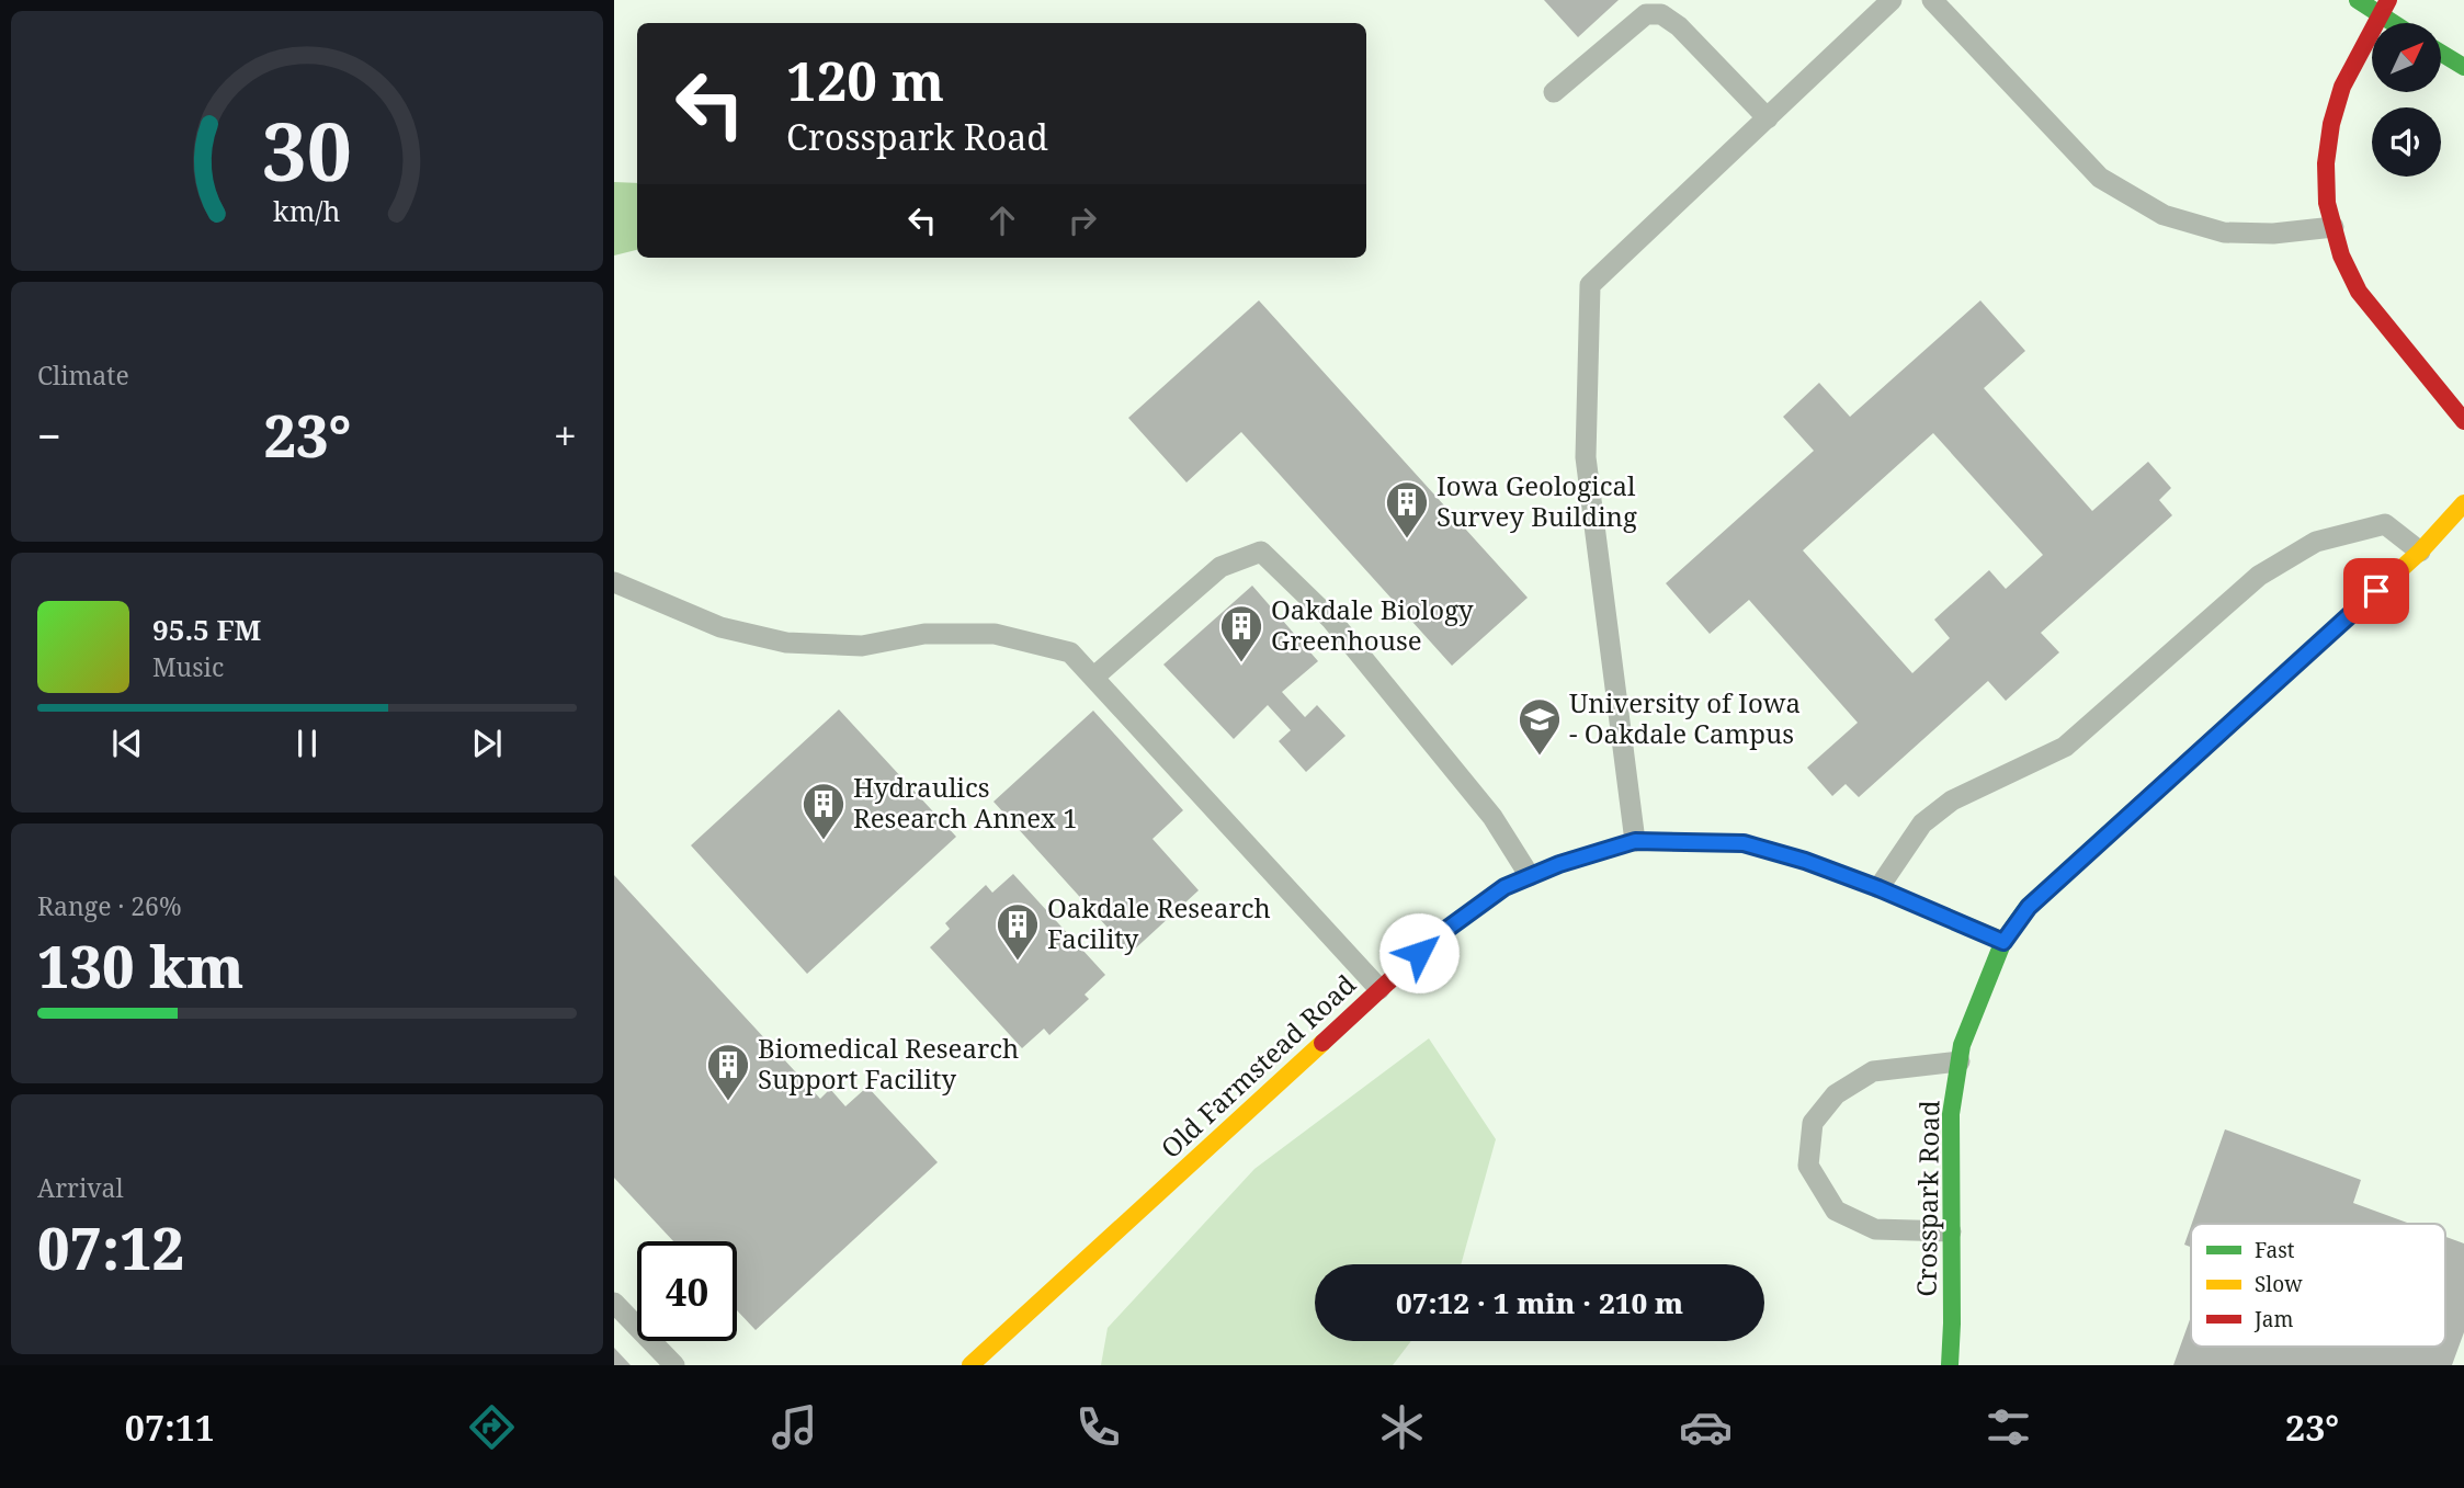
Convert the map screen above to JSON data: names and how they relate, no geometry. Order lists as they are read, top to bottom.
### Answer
{
  "streets": {
    "street": ["Old Farmstead Road", "Crosspark Road"]
  },
  "crossings": [
    ["Old Farmstead Road", "Crosspark Road"]
  ],
  "places": {
    "building": [
      "Iowa Geological Survey Building",
      "Oakdale Biology Greenhouse",
      "Hydraulics Research Annex 1",
      "Oakdale Research Facility",
      "Biomedical Research Support Facility"
    ],
    "school or university": ["University of Iowa - Oakdale Campus"]
  },
  "legend": ["Fast", "Slow", "Jam"],
  "north": "top right",
  "page": {
    "turn": ["120 m", "Crosspark Road"],
    "tile": [
      "Climate",
      ["Range · 26%", "130 km"],
      ["Arrival", "07:12"]
    ],
    "heat": ["−", "23°", "+"],
    "song": ["95.5 FM", "Music"],
    "limit": "40",
    "trip": "07:12 · 1 min · 210 m",
    "tabs": ["07:11", "23°"],
    "gauge": ["30", "km/h"]
  }
}
